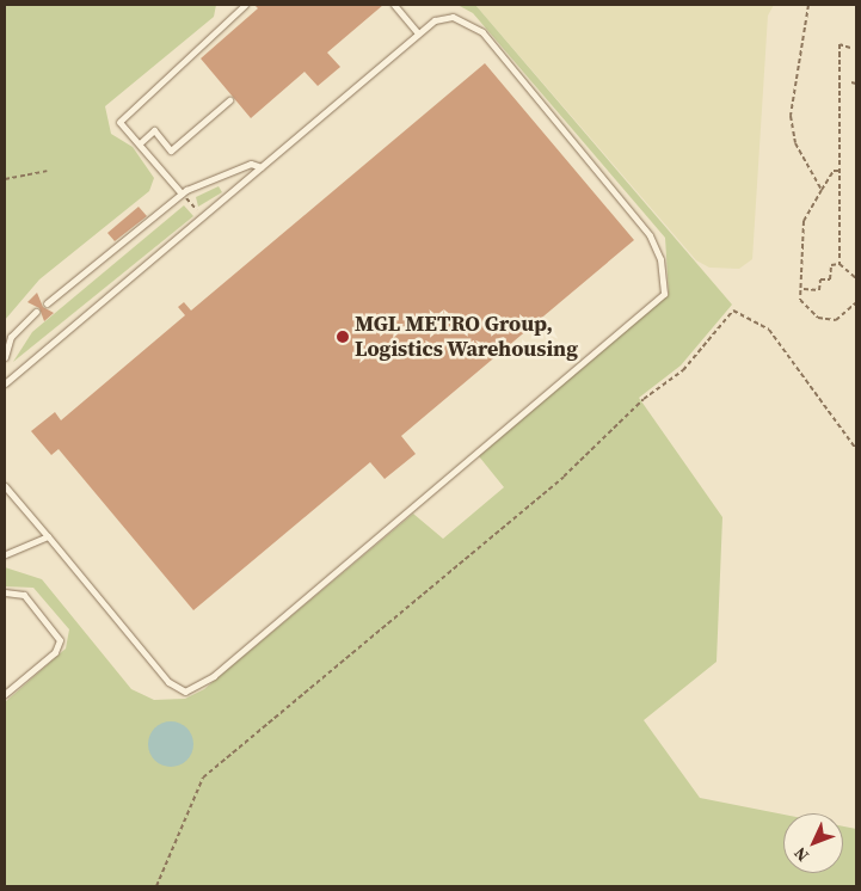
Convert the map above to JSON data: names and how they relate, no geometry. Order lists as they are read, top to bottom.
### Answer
{
  "places": ["MGL METRO Group, Logistics Warehousing"],
  "north": "bottom left"
}
